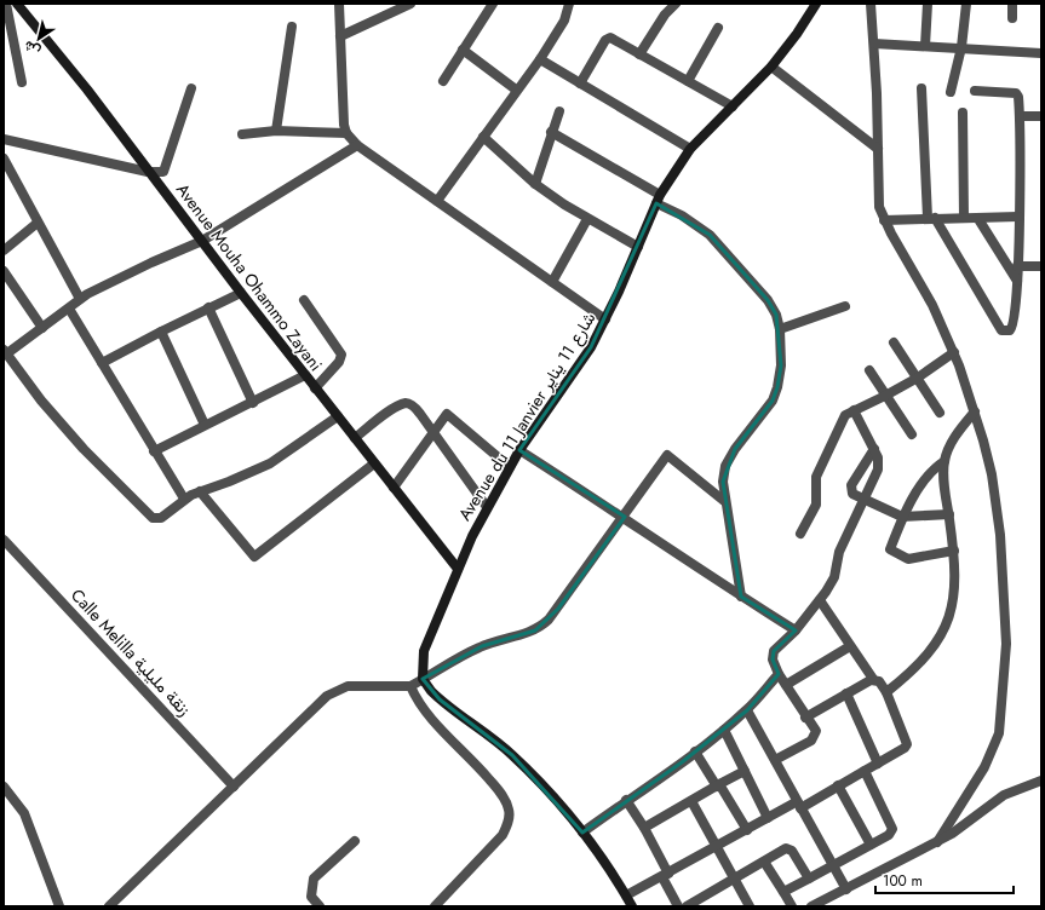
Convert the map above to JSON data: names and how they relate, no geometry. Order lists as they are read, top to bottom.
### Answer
{
  "streets": {
    "street": ["Avenue Mouha Ohammo Zayani", "Avenue du 11 Janvier شارع 11 يناير", "Calle Melilla زنقة مليلية"]
  },
  "crossings": [
    ["Avenue Mouha Ohammo Zayani", "Avenue du 11 Janvier شارع 11 يناير"]
  ],
  "scale_bar": "100 m",
  "north": "bottom left"
}
